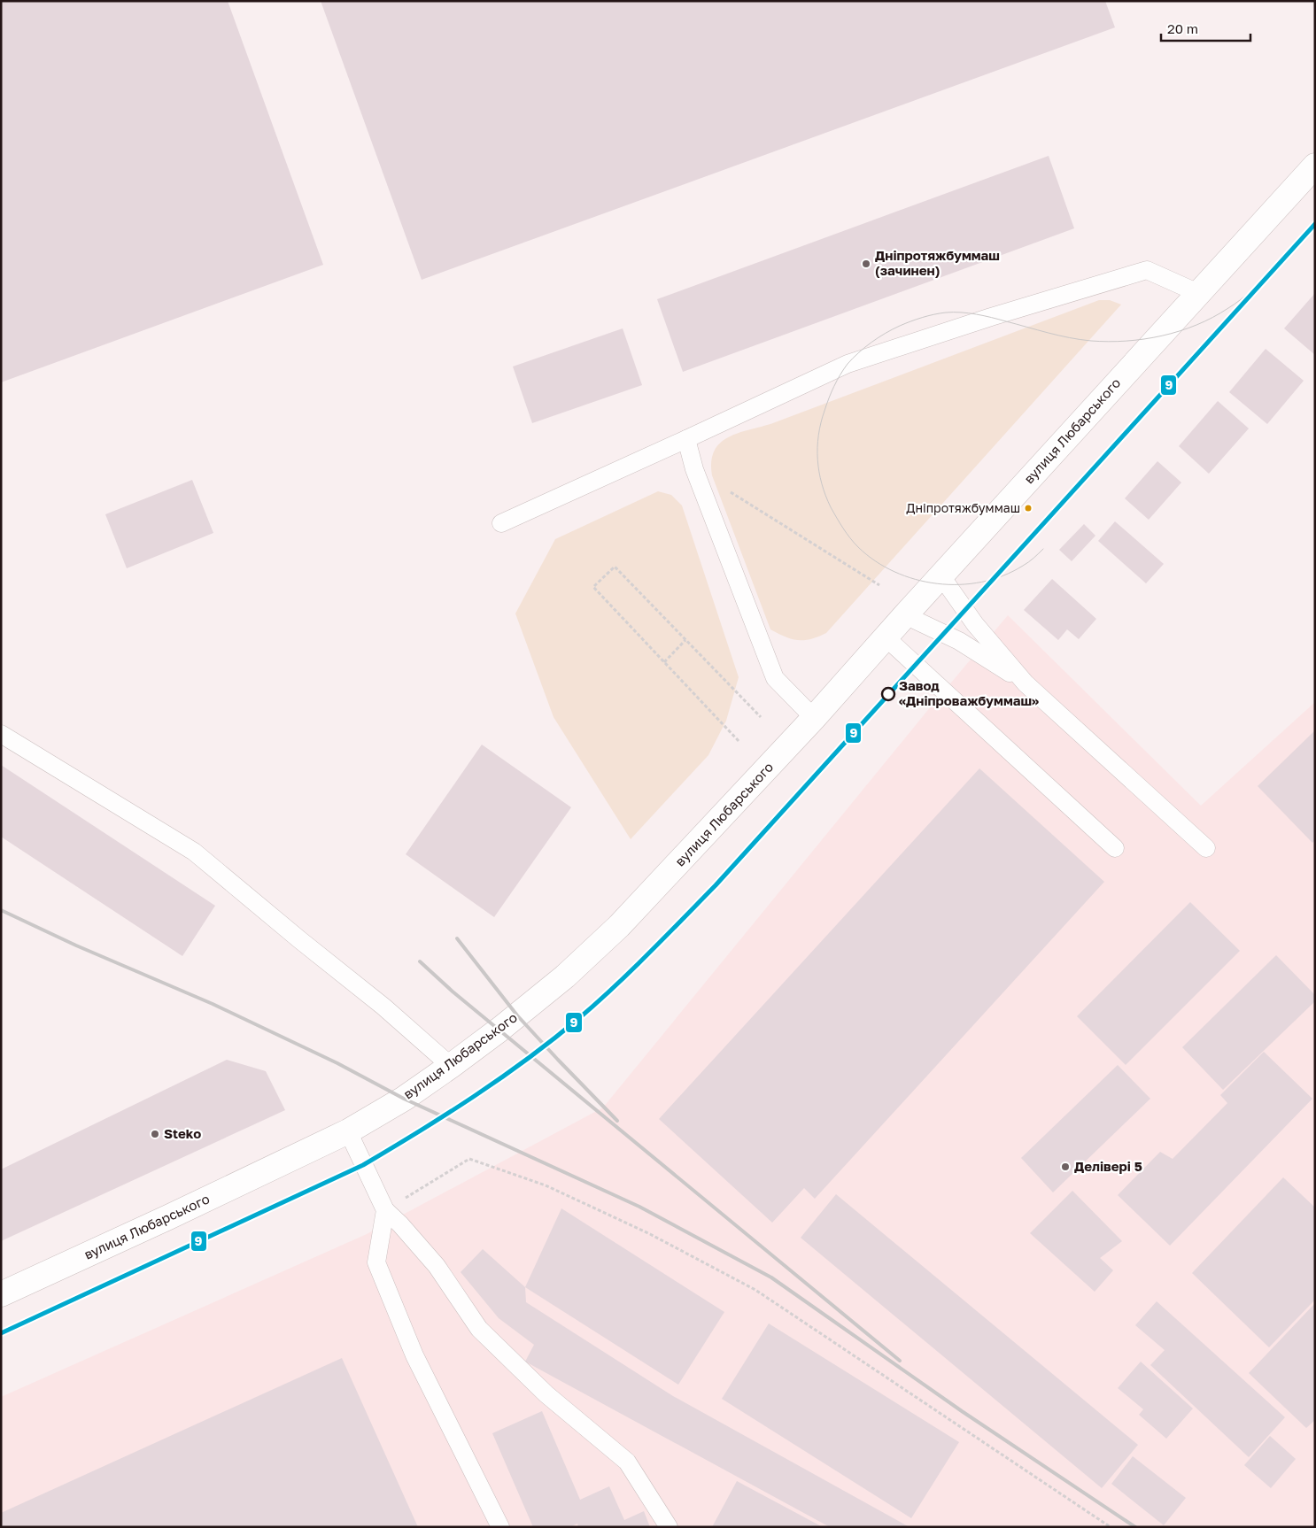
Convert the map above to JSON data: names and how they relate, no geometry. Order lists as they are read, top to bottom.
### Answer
{
  "streets": {
    "main road": ["вулиця Любарського"]
  },
  "places": [
    "Дніпротяжбуммаш (зачинен)",
    "Дніпротяжбуммаш",
    "Завод «Дніпроважбуммаш»",
    "Steko",
    "Делівері 5"
  ],
  "lines": ["transit line 9"],
  "scale_bar": "20 m"
}
